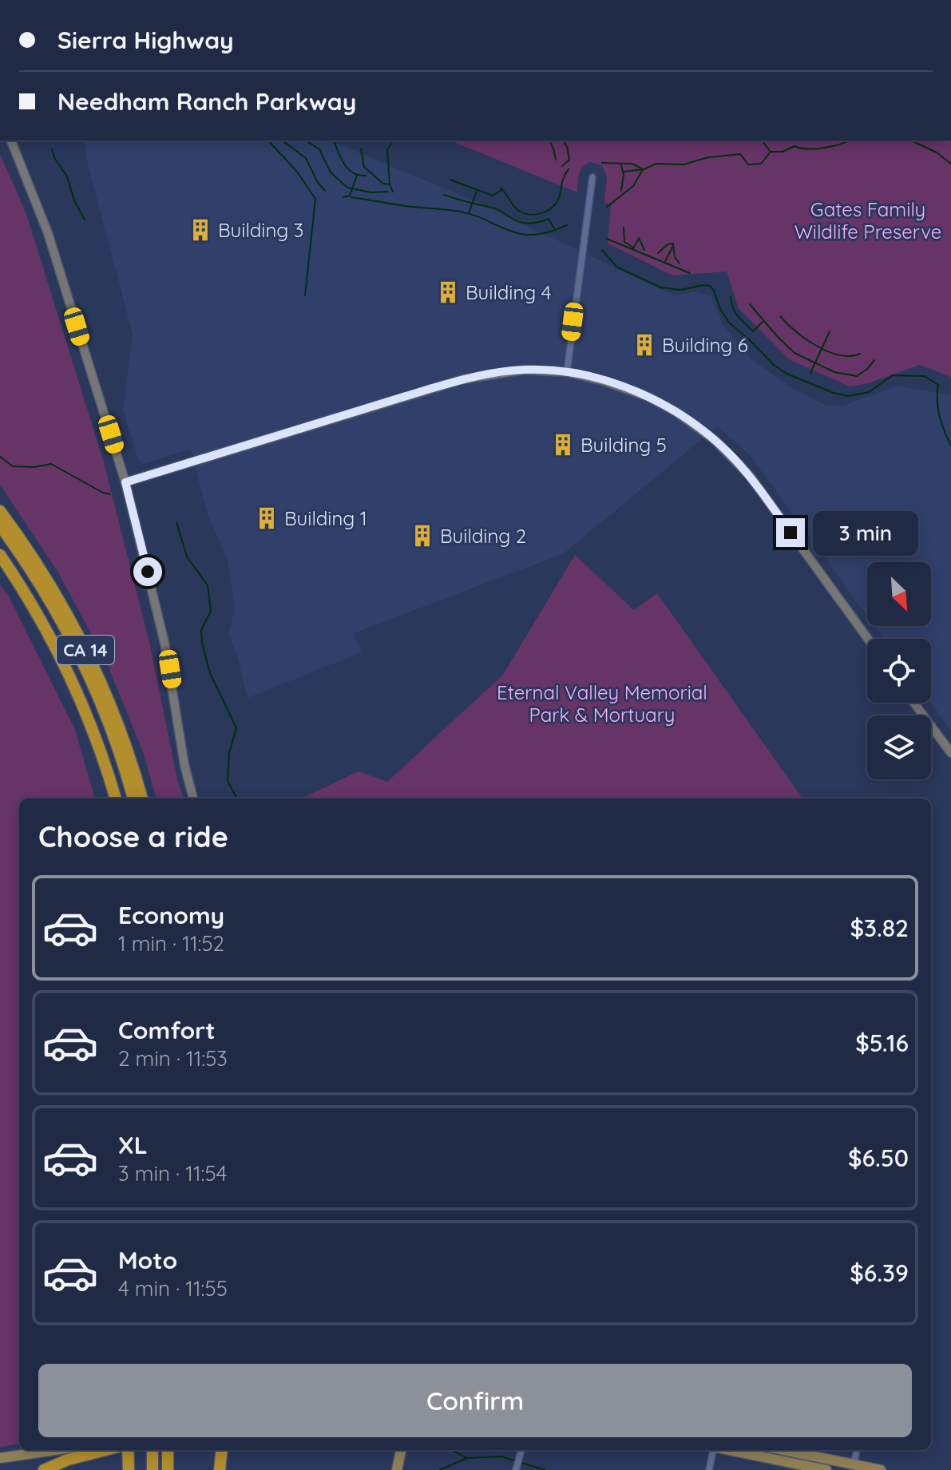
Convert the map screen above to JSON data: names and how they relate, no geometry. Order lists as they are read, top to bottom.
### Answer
{
  "streets": {
    "highway": ["CA 14"]
  },
  "parks": ["Gates Family Wildlife Preserve", "Eternal Valley Memorial Park & Mortuary"],
  "places": {
    "building": [
      "Building 3",
      "Building 4",
      "Building 6",
      "Building 5",
      "Building 1",
      "Building 2"
    ]
  },
  "north": "bottom right",
  "page": {
    "banner": ["Sierra Highway", "Needham Ranch Parkway"],
    "bubble": "3 min",
    "heading": "Choose a ride",
    "list": [
      {
        "name": "Economy",
        "note": "1 min · 11:52",
        "value": "$3.82"
      },
      {
        "name": "Comfort",
        "note": "2 min · 11:53",
        "value": "$5.16"
      },
      {
        "name": "XL",
        "note": "3 min · 11:54",
        "value": "$6.50"
      },
      {
        "name": "Moto",
        "note": "4 min · 11:55",
        "value": "$6.39"
      }
    ],
    "buttons": "Confirm"
  }
}
